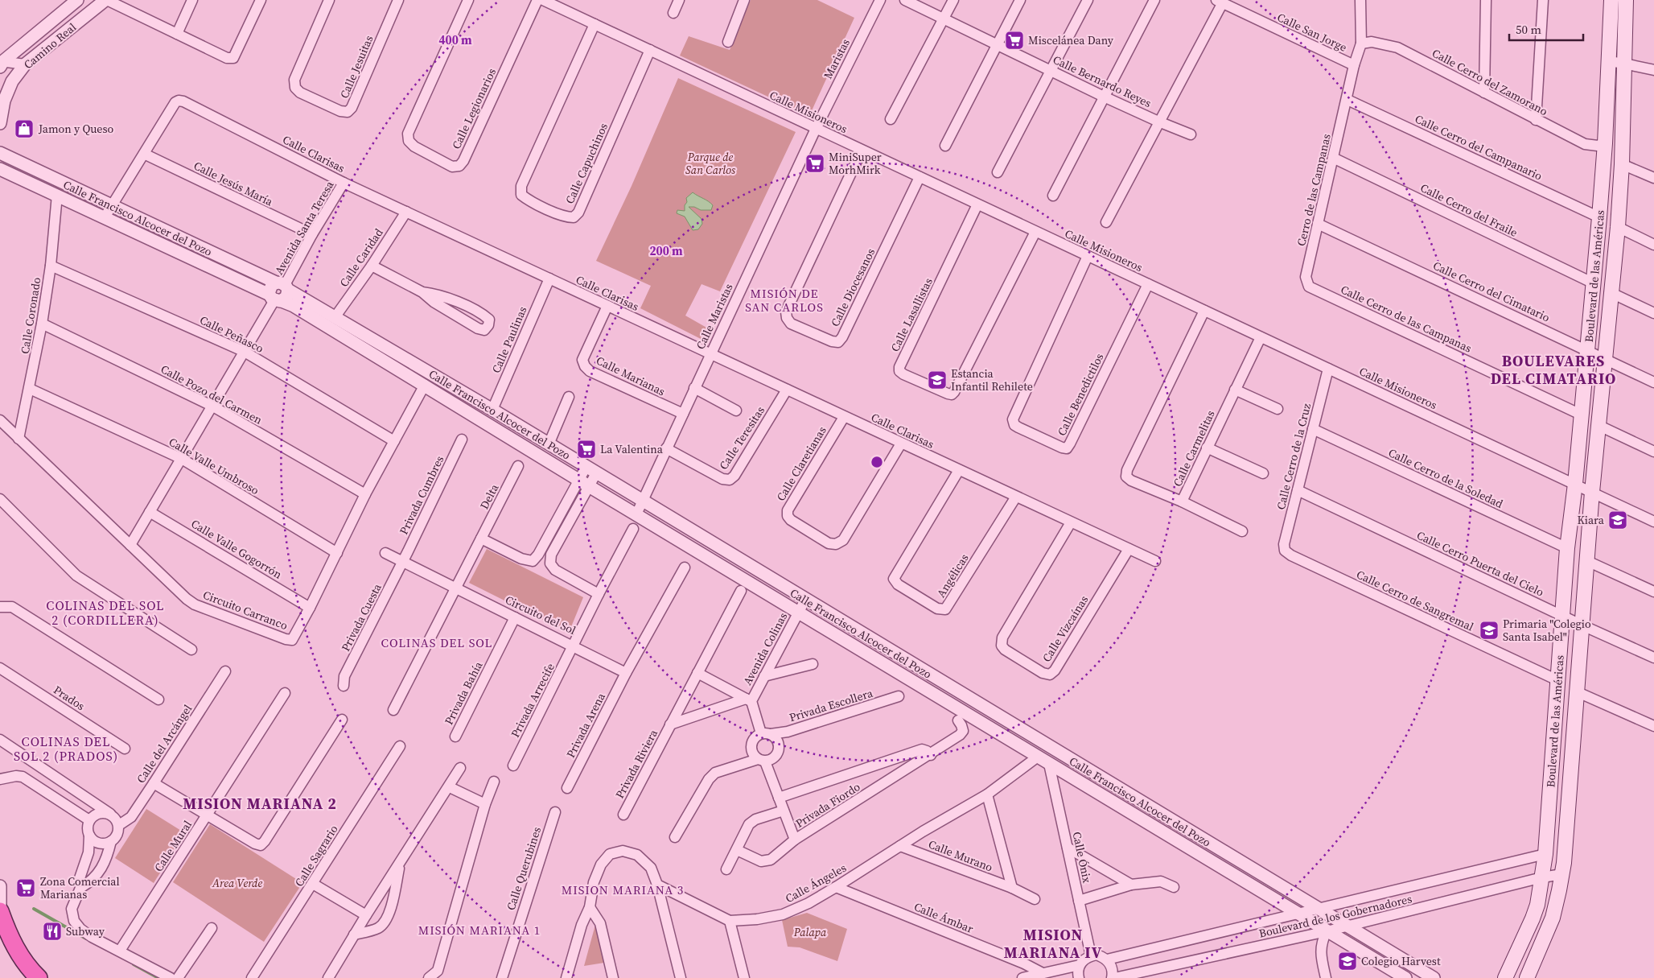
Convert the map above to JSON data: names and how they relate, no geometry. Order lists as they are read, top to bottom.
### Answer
{
  "streets": {
    "main road": ["Boulevard de las Américas"],
    "street": [
      "Calle San Jorge",
      "Camino Real",
      "Maristas",
      "Calle Jesuitas",
      "Calle Bernardo Reyes",
      "Calle Cerro del Zamorano",
      "Calle Legionarios",
      "Calle Misioneros",
      "Calle Cerro del Campanario",
      "Calle Clarisas",
      "Calle Capuchinos",
      "Calle Jesús María",
      "Cerro de las Campanas",
      "Calle Cerro del Fraile",
      "Calle Francisco Alcocer del Pozo",
      "Avenida Santa Teresa",
      "Calle Caridad",
      "Calle Diocesanos",
      "Calle Cerro del Cimatario",
      "Calle Lasallistas",
      "Calle Coronado",
      "Calle Maristas",
      "Calle Cerro de las Campanas",
      "Calle Peñasco",
      "Calle Paulinas",
      "Calle Marianas",
      "Calle Pozo del Carmen",
      "Calle Benedictilos",
      "Calle Teresitas",
      "Calle Carmelitas",
      "Calle Cerro de la Cruz",
      "Calle Claretianas",
      "Calle Valle Umbroso",
      "Calle Cerro de la Soledad",
      "Privada Cumbres",
      "Delta",
      "Calle Valle Gogorrón",
      "Calle Cerro Puerta del Cielo",
      "Angélicas",
      "Calle Cerro de Sangremal",
      "Circuito Carranco",
      "Circuito del Sol",
      "Privada Cuesta",
      "Calle Vizcaínas",
      "Avenida Colinas",
      "Privada Bahía",
      "Prados",
      "Privada Arrecife",
      "Privada Escollera",
      "Privada Arena",
      "Calle del Arcángel",
      "Privada Riviera",
      "Privada Fiordo",
      "Calle Mural",
      "Calle Sagrario",
      "Calle Murano",
      "Calle Ónix",
      "Calle Querubines",
      "Calle Ángeles",
      "Boulevard de los Gobernadores",
      "Calle Ámbar"
    ]
  },
  "crossings": [
    ["Calle San Jorge", "Cerro de las Campanas"],
    ["Maristas", "Calle Misioneros"],
    ["Maristas", "Calle Maristas"],
    ["Calle Cerro del Zamorano", "Cerro de las Campanas"],
    ["Calle Cerro del Zamorano", "Boulevard de las Américas"],
    ["Calle Misioneros", "Calle Capuchinos"],
    ["Calle Misioneros", "Boulevard de las Américas"],
    ["Calle Misioneros", "Calle Diocesanos"],
    ["Calle Misioneros", "Calle Lasallistas"],
    ["Calle Misioneros", "Calle Maristas"],
    ["Calle Misioneros", "Calle Benedictilos"],
    ["Calle Misioneros", "Calle Carmelitas"],
    ["Calle Misioneros", "Calle Cerro de la Cruz"],
    ["Calle Cerro del Campanario", "Cerro de las Campanas"],
    ["Calle Cerro del Campanario", "Boulevard de las Américas"],
    ["Calle Clarisas", "Calle Jesús María"],
    ["Calle Clarisas", "Calle Francisco Alcocer del Pozo"],
    ["Calle Clarisas", "Avenida Santa Teresa"],
    ["Calle Clarisas", "Calle Caridad"],
    ["Calle Clarisas", "Calle Maristas"],
    ["Calle Clarisas", "Calle Paulinas"],
    ["Calle Clarisas", "Calle Marianas"],
    ["Calle Clarisas", "Calle Teresitas"],
    ["Calle Clarisas", "Calle Claretianas"],
    ["Calle Clarisas", "Angélicas"],
    ["Calle Clarisas", "Calle Vizcaínas"],
    ["Calle Jesús María", "Avenida Santa Teresa"],
    ["Cerro de las Campanas", "Calle Cerro del Fraile"],
    ["Cerro de las Campanas", "Calle Cerro del Cimatario"],
    ["Cerro de las Campanas", "Calle Cerro de las Campanas"],
    ["Calle Cerro del Fraile", "Boulevard de las Américas"],
    ["Calle Francisco Alcocer del Pozo", "Avenida Santa Teresa"],
    ["Calle Francisco Alcocer del Pozo", "Calle Caridad"],
    ["Calle Francisco Alcocer del Pozo", "Calle Coronado"],
    ["Calle Francisco Alcocer del Pozo", "Calle Maristas"],
    ["Calle Francisco Alcocer del Pozo", "Calle Paulinas"],
    ["Calle Francisco Alcocer del Pozo", "Circuito Carranco"],
    ["Calle Francisco Alcocer del Pozo", "Avenida Colinas"],
    ["Calle Francisco Alcocer del Pozo", "Calle Ónix"],
    ["Calle Francisco Alcocer del Pozo", "Calle Ángeles"],
    ["Calle Francisco Alcocer del Pozo", "Boulevard de los Gobernadores"],
    ["Boulevard de las Américas", "Calle Cerro del Cimatario"],
    ["Boulevard de las Américas", "Calle Cerro de las Campanas"],
    ["Boulevard de las Américas", "Calle Cerro de la Soledad"],
    ["Boulevard de las Américas", "Calle Cerro Puerta del Cielo"],
    ["Boulevard de las Américas", "Calle Cerro de Sangremal"],
    ["Boulevard de las Américas", "Boulevard de los Gobernadores"],
    ["Calle Coronado", "Calle Peñasco"],
    ["Calle Coronado", "Calle Pozo del Carmen"],
    ["Calle Coronado", "Calle Valle Umbroso"],
    ["Calle Coronado", "Circuito Carranco"],
    ["Calle Maristas", "Calle Marianas"],
    ["Calle Maristas", "Calle Teresitas"],
    ["Calle Peñasco", "Circuito Carranco"],
    ["Calle Pozo del Carmen", "Circuito Carranco"],
    ["Calle Cerro de la Cruz", "Calle Cerro de la Soledad"],
    ["Calle Cerro de la Cruz", "Calle Cerro Puerta del Cielo"],
    ["Calle Cerro de la Cruz", "Calle Cerro de Sangremal"],
    ["Calle Valle Umbroso", "Circuito Carranco"],
    ["Privada Cumbres", "Circuito del Sol"],
    ["Privada Cumbres", "Privada Cuesta"],
    ["Calle Valle Gogorrón", "Circuito Carranco"],
    ["Circuito del Sol", "Privada Cuesta"],
    ["Circuito del Sol", "Privada Bahía"],
    ["Circuito del Sol", "Privada Arrecife"],
    ["Avenida Colinas", "Privada Escollera"],
    ["Avenida Colinas", "Privada Riviera"],
    ["Calle Murano", "Calle Ángeles"],
    ["Calle Ángeles", "Calle Ámbar"]
  ],
  "districts": [
    "MISIÓN DE SAN CARLOS",
    "BOULEVARES DEL CIMATARIO",
    "COLINAS DEL SOL 2 (CORDILLERA)",
    "COLINAS DEL SOL",
    "COLINAS DEL SOL 2 (PRADOS)",
    "MISION MARIANA 2",
    "MISION MARIANA 3",
    "MISIÓN MARIANA 1",
    "MISION MARIANA IV"
  ],
  "parks": ["Parque de San Carlos", "Area Verde", "Palapa"],
  "places": {
    "supermarket": [
      "Miscelánea Dany",
      "MiniSuper MorhMirk",
      "La Valentina",
      "Zona Comercial Marianas"
    ],
    "shop": ["Jamon y Queso"],
    "school or university": [
      "Estancia Infantil Rehilete",
      "Kiara",
      "Primaria \"Colegio Santa Isabel\"",
      "Colegio Harvest"
    ],
    "restaurant": ["Subway"]
  },
  "scale_bar": "50 m",
  "rings": ["400 m", "200 m"]
}
